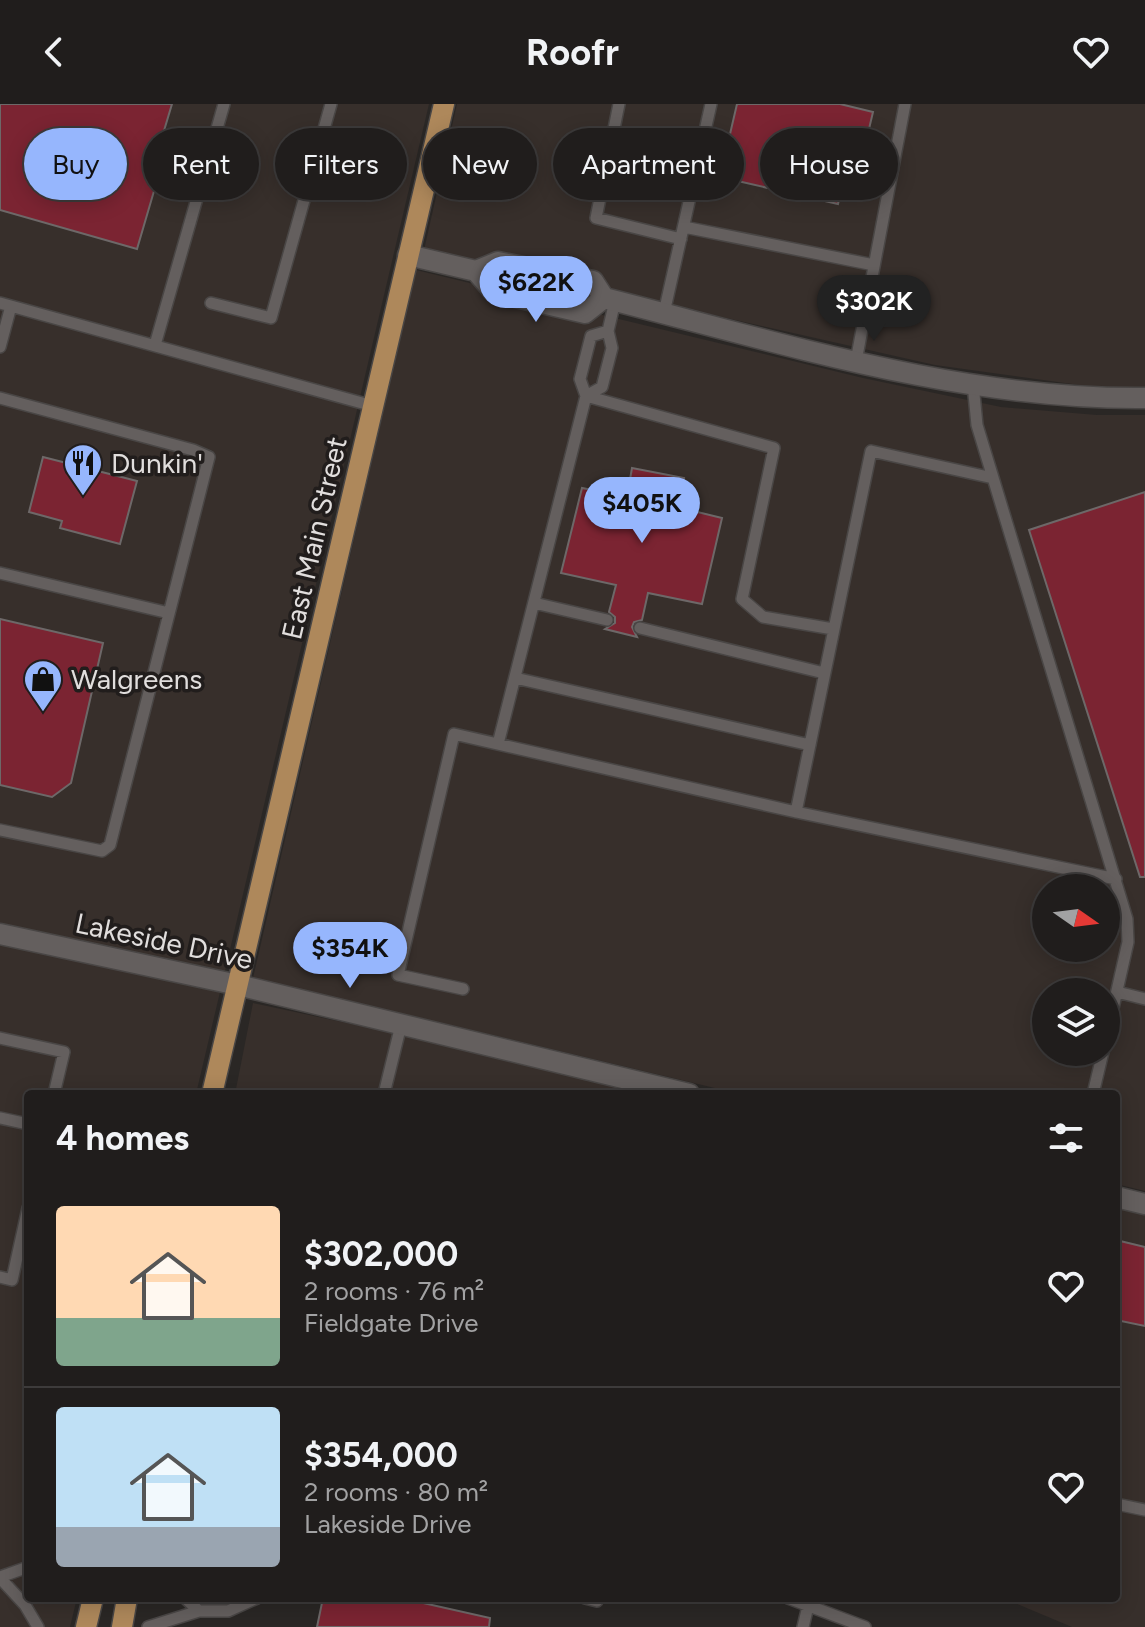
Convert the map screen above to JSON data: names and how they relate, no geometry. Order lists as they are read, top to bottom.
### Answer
{
  "streets": {
    "main road": ["East Main Street"],
    "street": ["Lakeside Drive"]
  },
  "crossings": [
    ["East Main Street", "Lakeside Drive"]
  ],
  "places": {
    "restaurant": ["Dunkin'"],
    "shop": ["Walgreens"]
  },
  "north": "right",
  "page": {
    "header": "Roofr",
    "chip": [
      "Buy",
      "Rent",
      "Filters",
      "New",
      "Apartment",
      "House"
    ],
    "price": [
      "$622K",
      "$302K",
      "$405K",
      "$354K"
    ],
    "heading": "4 homes",
    "list": [
      {
        "name": "$302,000",
        "note": "2 rooms · 76 m² · Fieldgate Drive"
      },
      {
        "name": "$354,000",
        "note": "2 rooms · 80 m² · Lakeside Drive"
      }
    ]
  }
}
